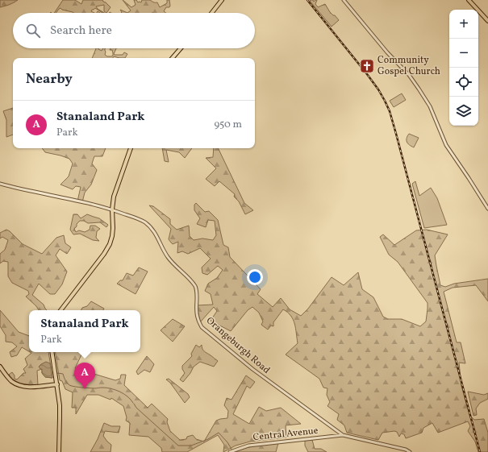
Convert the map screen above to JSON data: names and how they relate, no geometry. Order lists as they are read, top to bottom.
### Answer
{
  "streets": {
    "street": ["Orangeburgh Road", "Central Avenue"]
  },
  "crossings": [
    ["Orangeburgh Road", "Central Avenue"]
  ],
  "places": {
    "church": ["Community Gospel Church"]
  },
  "page": {
    "map_buttons": ["+", "−"],
    "search": "Search here",
    "heading": "Nearby",
    "list": [
      {
        "mark": "A",
        "name": "Stanaland Park",
        "note": "Park",
        "value": "950 m"
      }
    ],
    "popup": ["Stanaland Park", "Park"],
    "pins": "A"
  }
}
